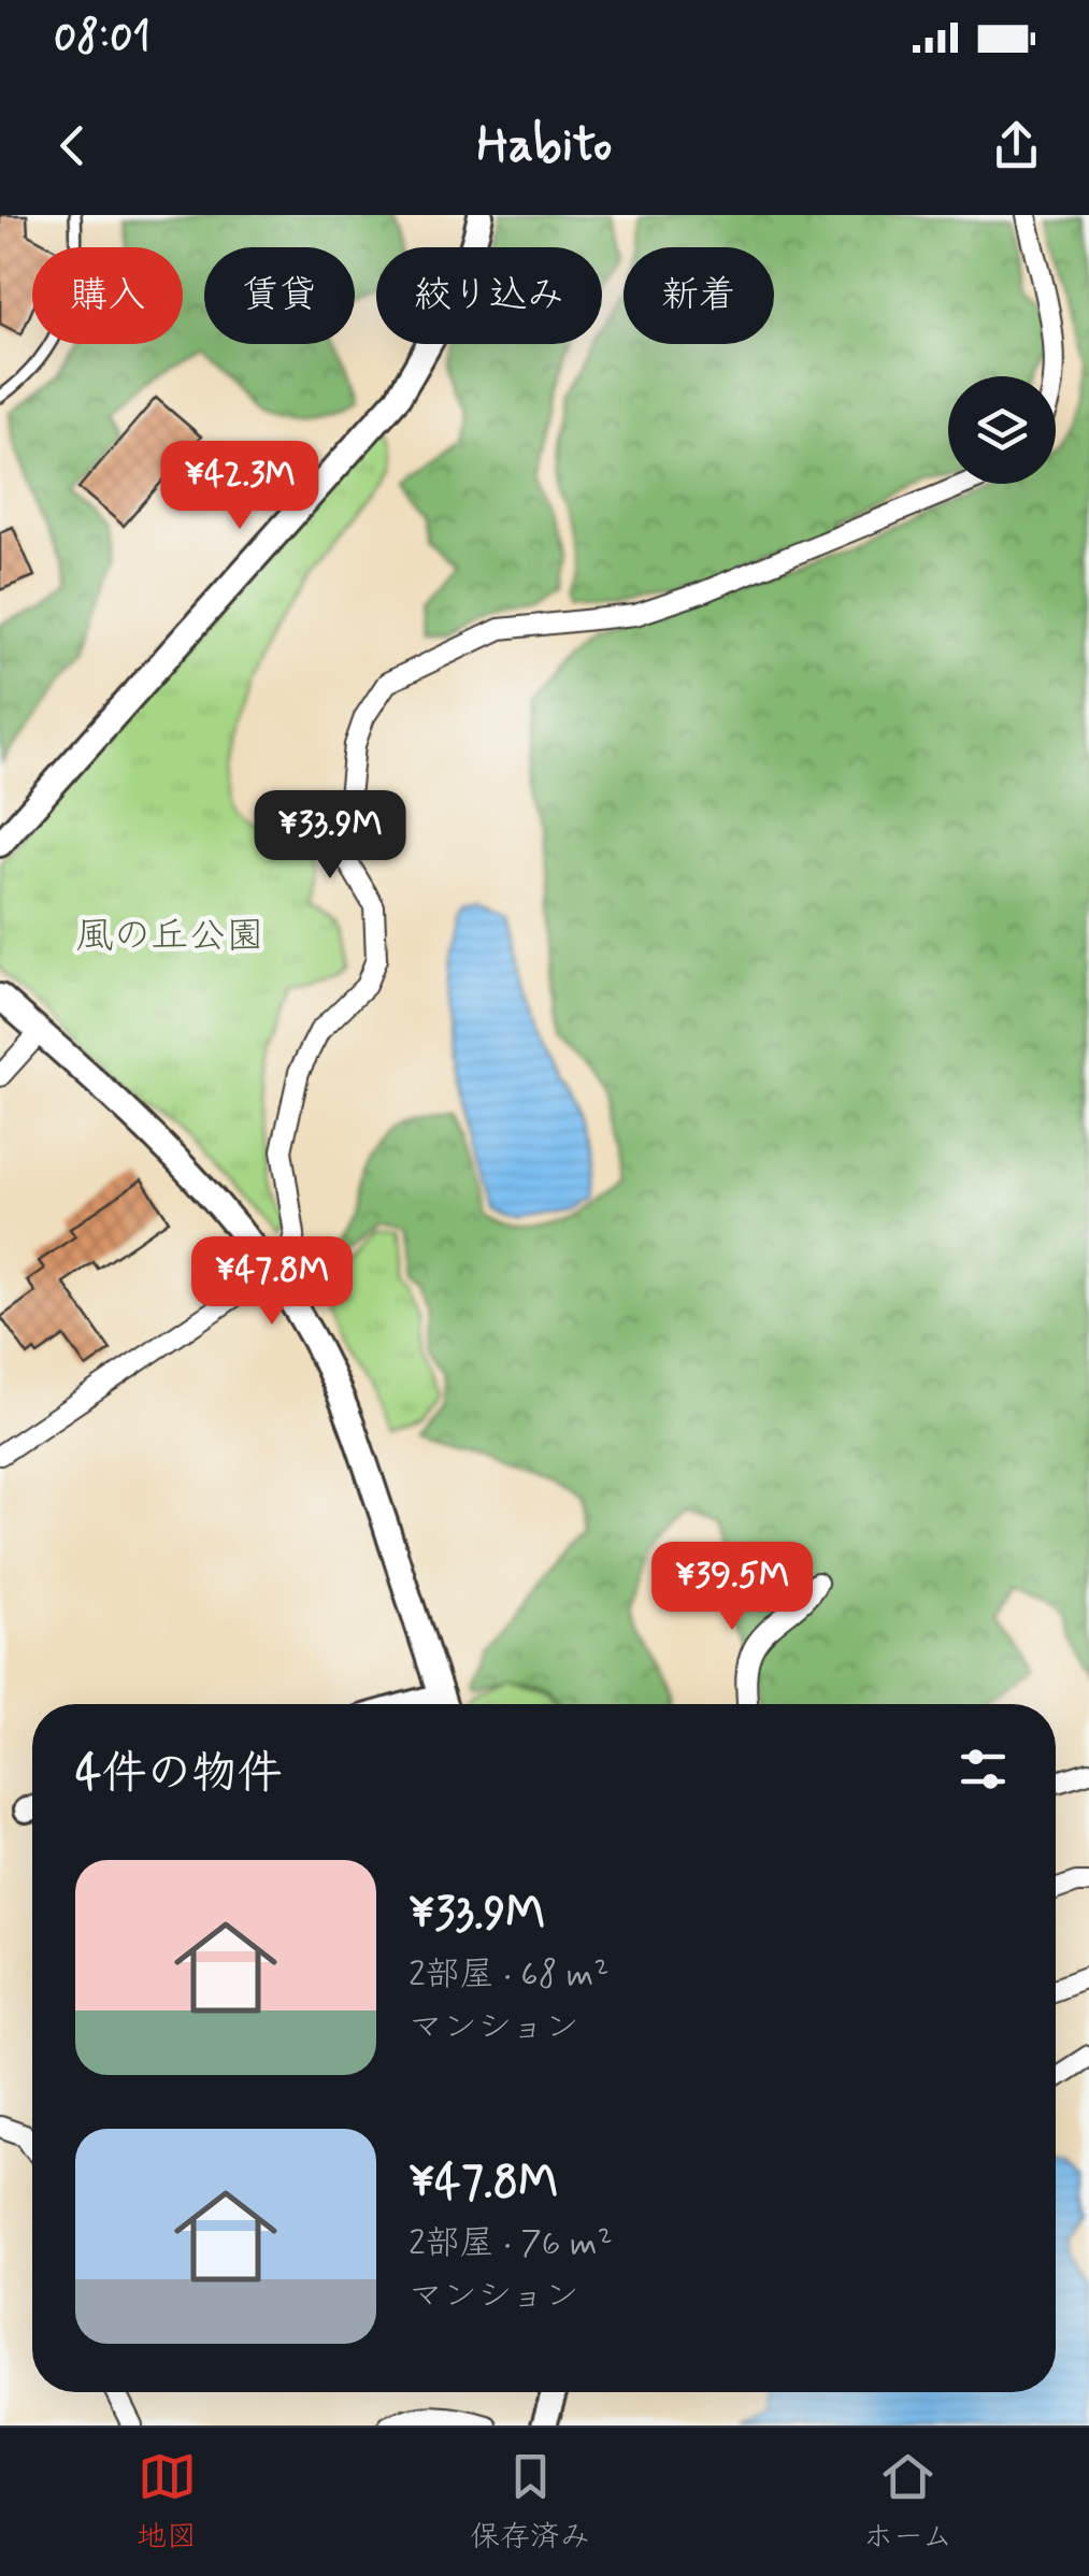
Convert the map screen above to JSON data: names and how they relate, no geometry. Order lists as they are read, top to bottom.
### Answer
{
  "parks": ["風の丘公園"],
  "page": {
    "status": "08:01",
    "header": "Habito",
    "chip": [
      "購入",
      "賃貸",
      "絞り込み",
      "新着"
    ],
    "price": [
      "¥42.3M",
      "¥33.9M",
      "¥47.8M",
      "¥39.5M"
    ],
    "heading": "4件の物件",
    "list": [
      {
        "name": "¥33.9M",
        "note": "2部屋 · 68 m² · マンション"
      },
      {
        "name": "¥47.8M",
        "note": "2部屋 · 76 m² · マンション"
      }
    ],
    "tabs": ["地図", "保存済み", "ホーム"]
  }
}
